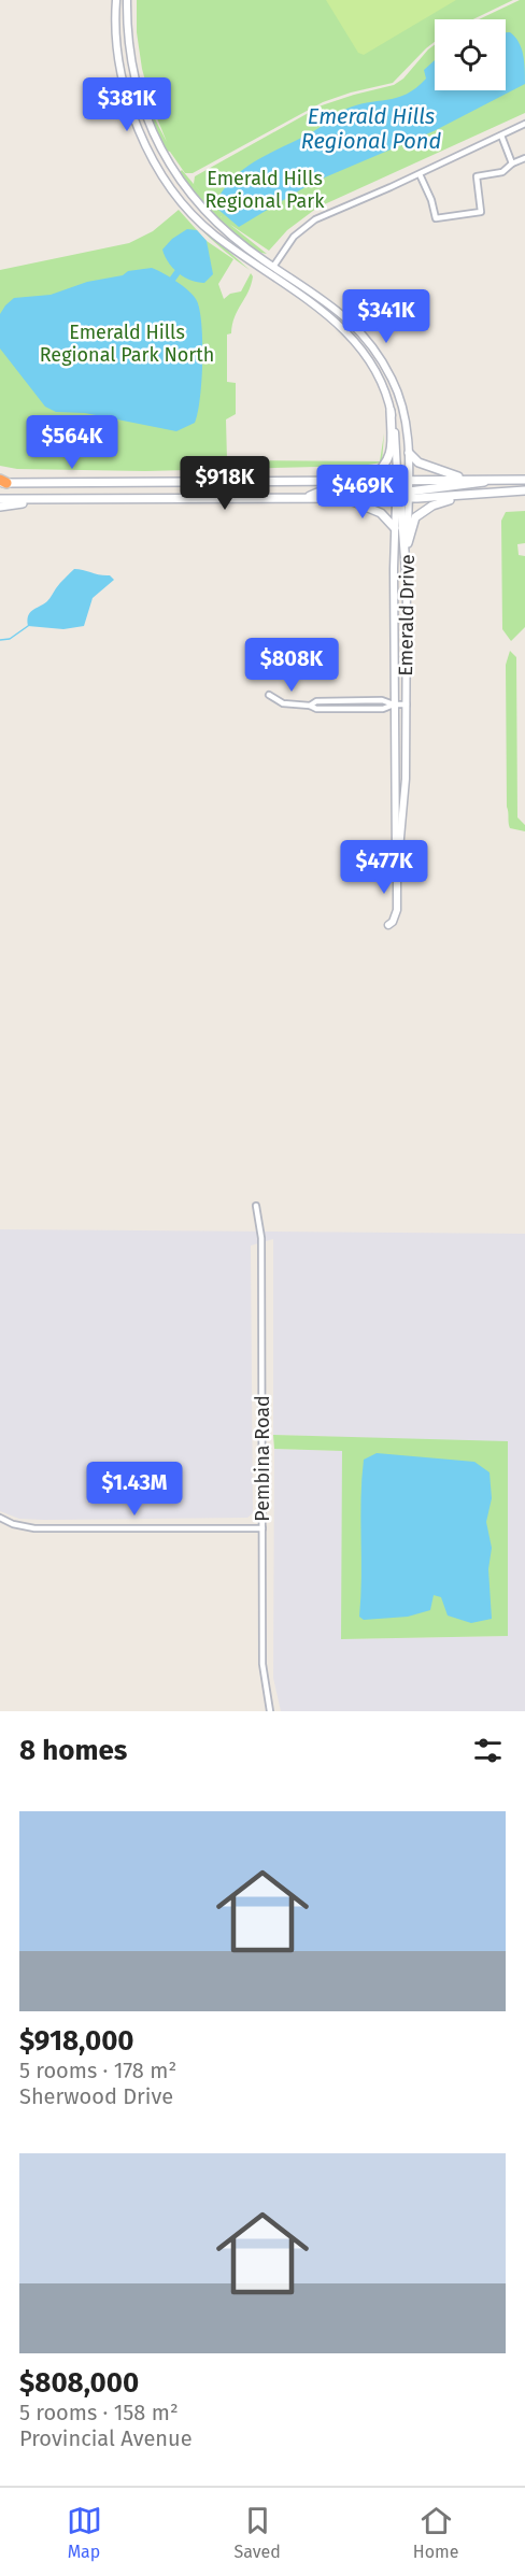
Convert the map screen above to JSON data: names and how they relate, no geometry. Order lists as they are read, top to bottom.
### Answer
{
  "streets": {
    "street": ["Emerald Drive", "Pembina Road"]
  },
  "water": ["Emerald Hills Regional Pond"],
  "parks": ["Emerald Hills Regional Park", "Emerald Hills Regional Park North"],
  "page": {
    "price": [
      "$381K",
      "$341K",
      "$564K",
      "$918K",
      "$469K",
      "$808K",
      "$477K",
      "$1.43M"
    ],
    "heading": "8 homes",
    "list": [
      {
        "name": "$918,000",
        "note": "5 rooms · 178 m² · Sherwood Drive"
      },
      {
        "name": "$808,000",
        "note": "5 rooms · 158 m² · Provincial Avenue"
      }
    ],
    "tabs": ["Map", "Saved", "Home"]
  }
}
